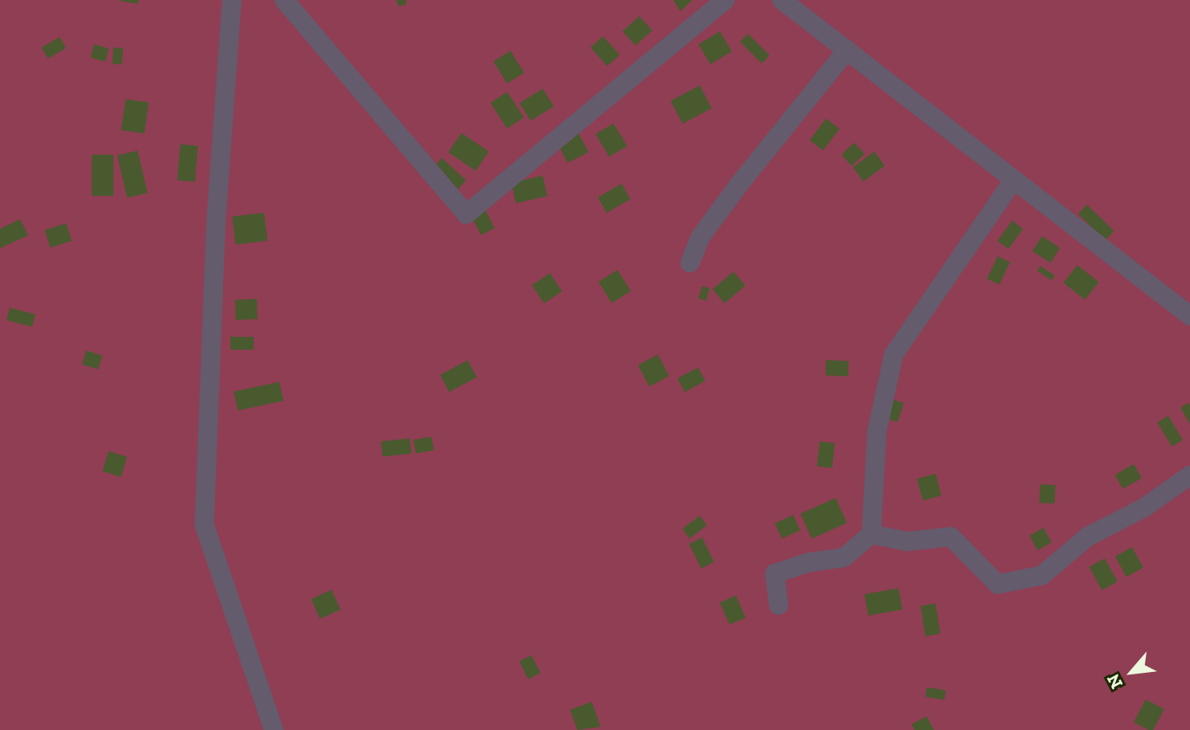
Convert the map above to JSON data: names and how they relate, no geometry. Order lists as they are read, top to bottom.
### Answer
{
  "north": "bottom left"
}
